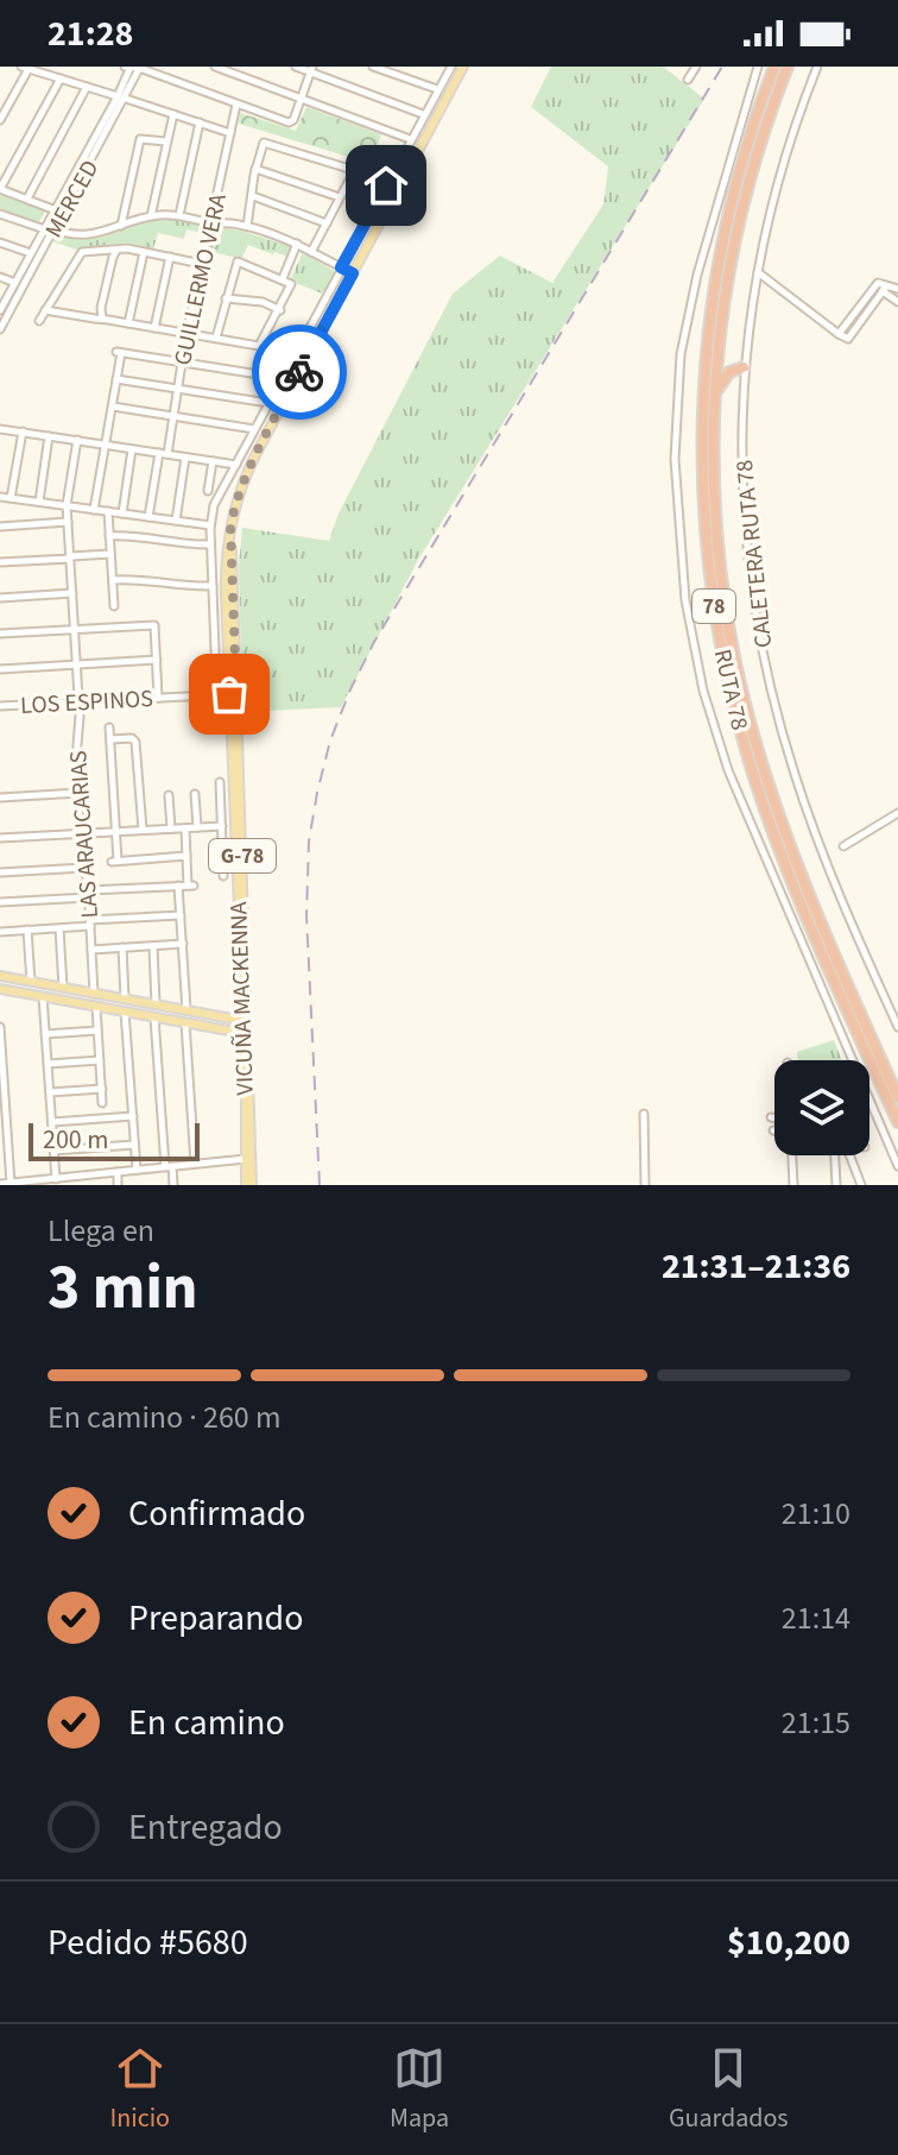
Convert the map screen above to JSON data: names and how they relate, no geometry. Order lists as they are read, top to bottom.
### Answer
{
  "streets": {
    "highway": ["78", "RUTA 78"],
    "main road": ["G-78", "VICUÑA MACKENNA"],
    "street": [
      "MERCED",
      "GUILLERMO VERA",
      "CALETERA RUTA 78",
      "LOS ESPINOS",
      "LAS ARAUCARIAS"
    ]
  },
  "crossings": [
    ["LOS ESPINOS", "LAS ARAUCARIAS"],
    ["LOS ESPINOS", "VICUÑA MACKENNA"]
  ],
  "scale_bar": "200 m",
  "page": {
    "status": "21:28",
    "scale": "200 m",
    "heading": ["3 min", "Llega en", "21:31–21:36"],
    "panel": ["Pedido #5680", "$10,200"],
    "bar": "En camino · 260 m",
    "list": [
      ["Confirmado", "21:10"],
      ["Preparando", "21:14"],
      ["En camino", "21:15"],
      "Entregado"
    ],
    "tabs": ["Inicio", "Mapa", "Guardados"]
  }
}
